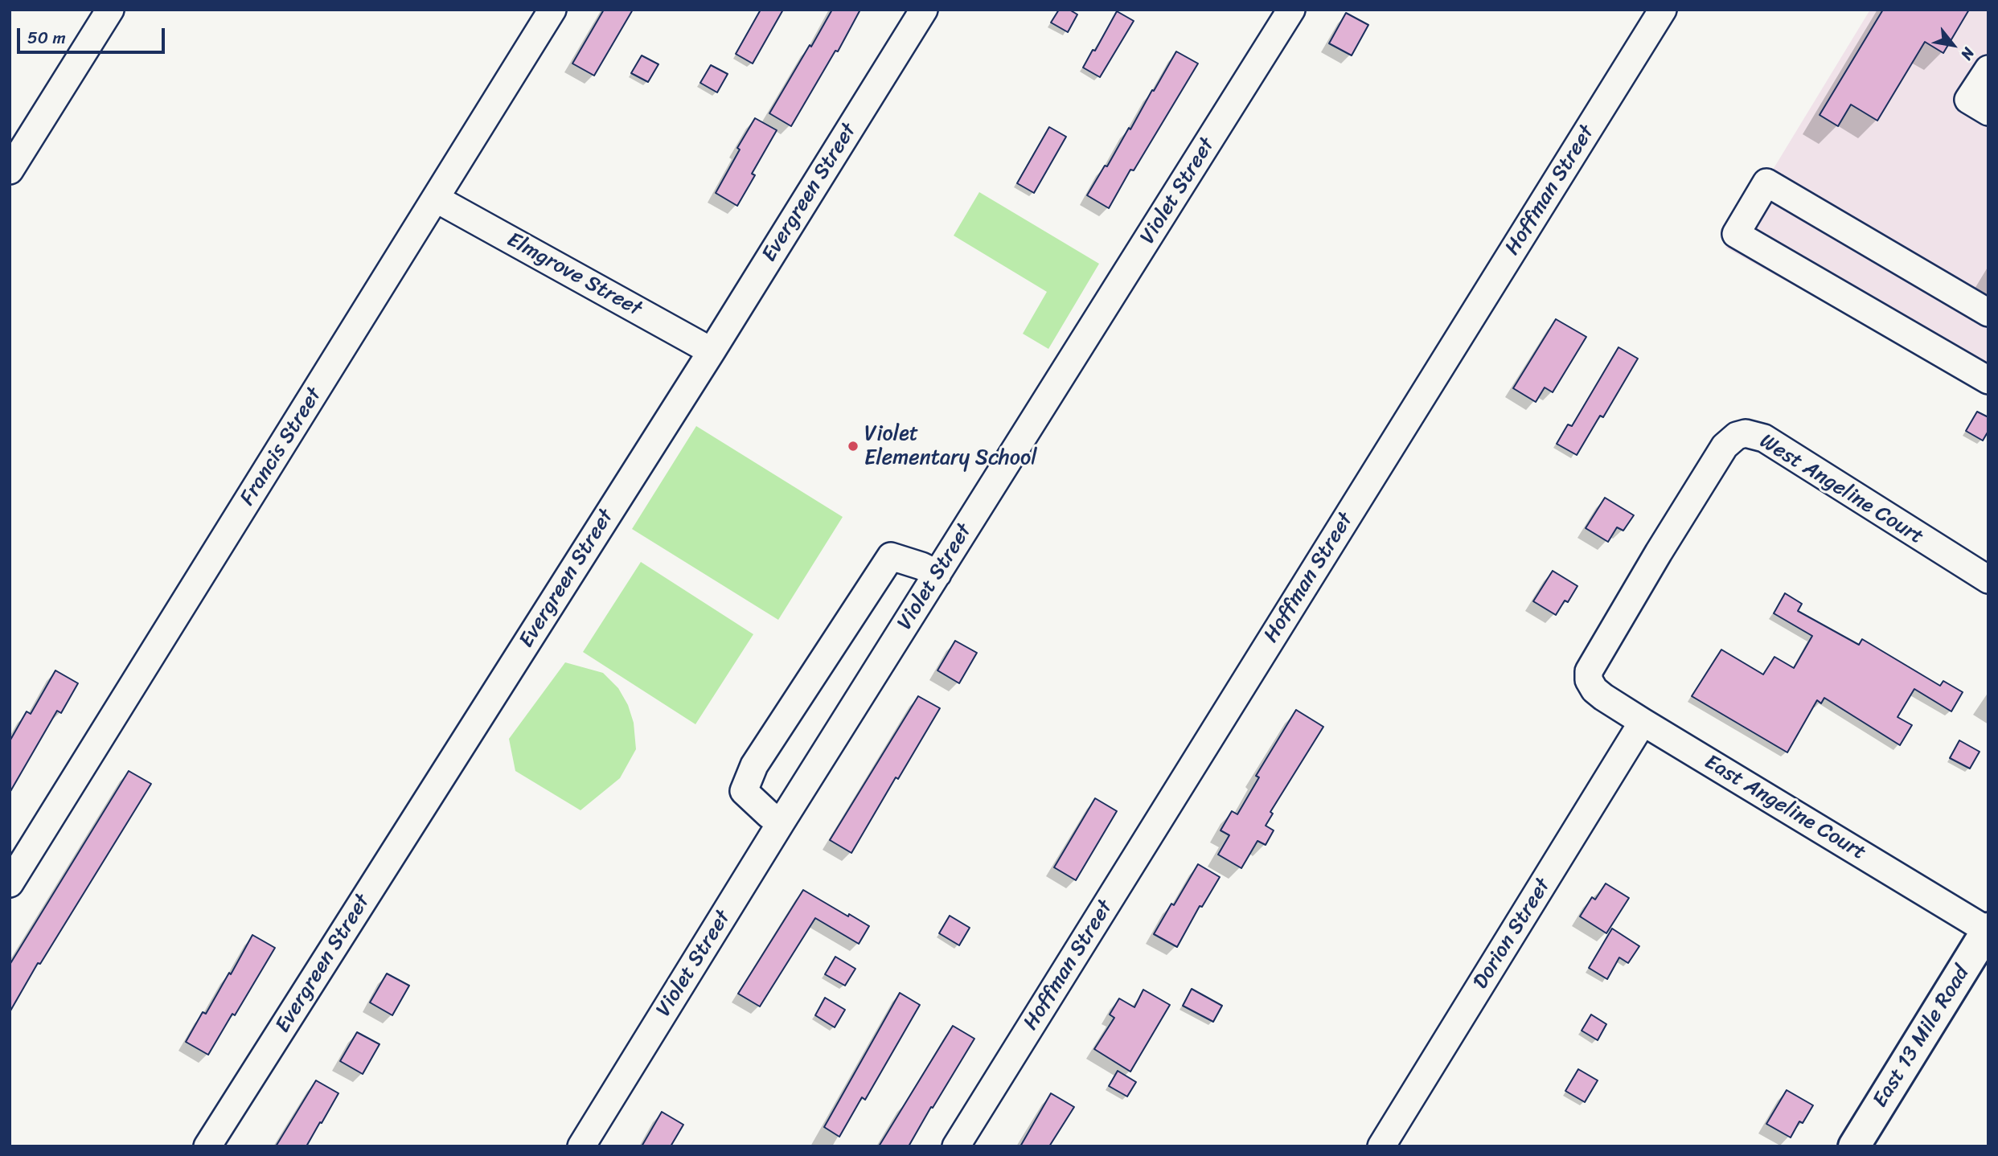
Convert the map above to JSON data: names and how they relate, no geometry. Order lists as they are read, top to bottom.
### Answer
{
  "streets": {
    "main road": ["East 13 Mile Road"],
    "street": [
      "Hoffman Street",
      "Violet Street",
      "Evergreen Street",
      "Elmgrove Street",
      "Francis Street",
      "West Angeline Court",
      "East Angeline Court",
      "Dorion Street"
    ]
  },
  "crossings": [
    ["Evergreen Street", "Elmgrove Street"],
    ["Elmgrove Street", "Francis Street"],
    ["West Angeline Court", "East Angeline Court"],
    ["East Angeline Court", "Dorion Street"],
    ["East Angeline Court", "East 13 Mile Road"]
  ],
  "places": ["Violet Elementary School"],
  "scale_bar": "50 m",
  "north": "bottom right"
}
